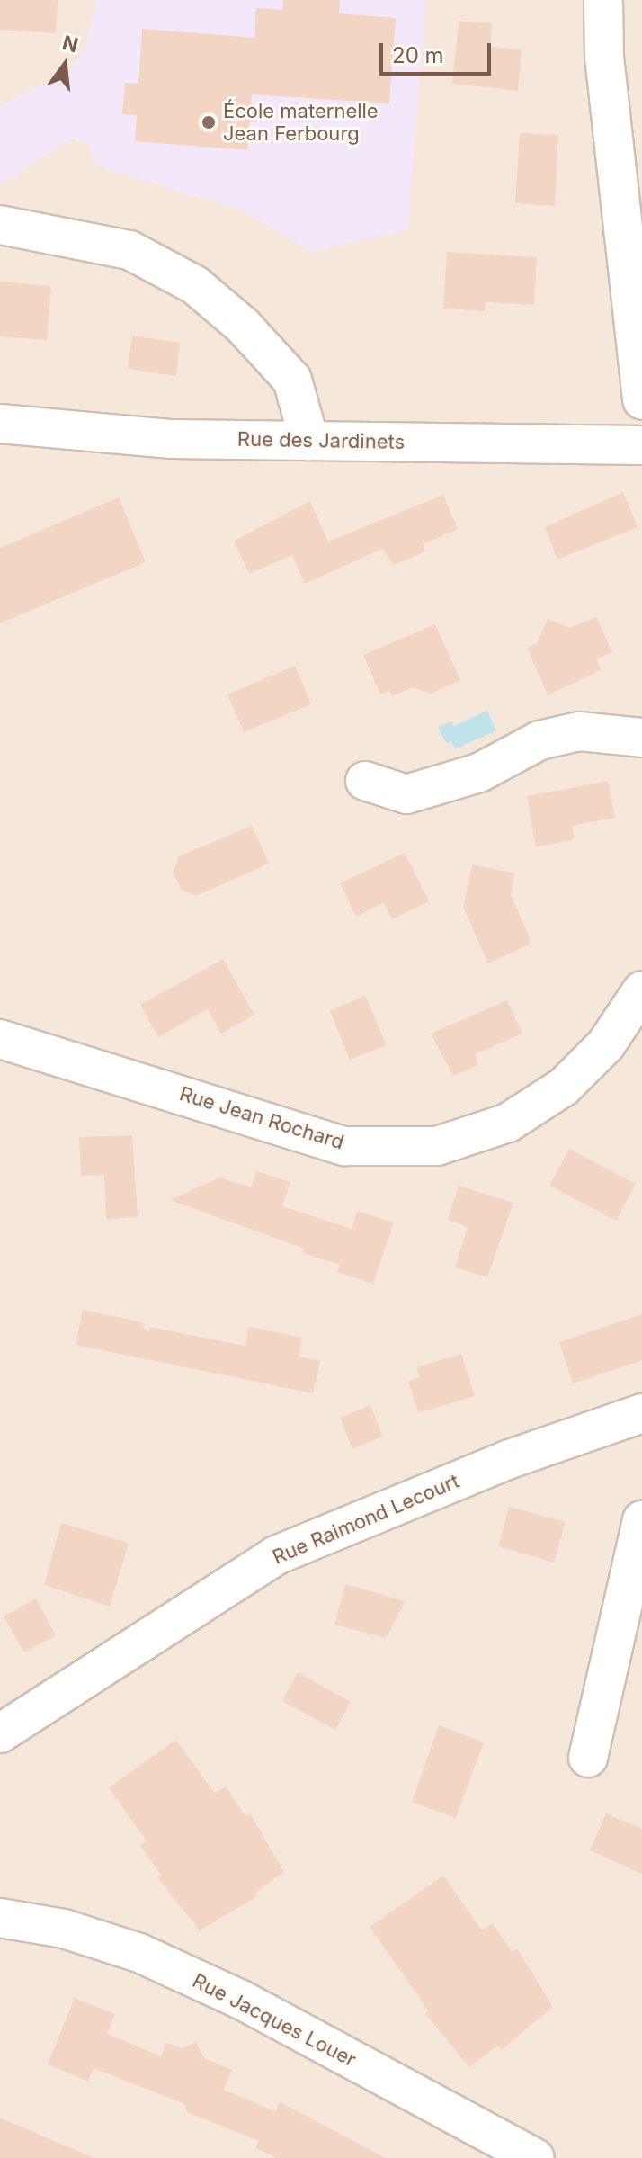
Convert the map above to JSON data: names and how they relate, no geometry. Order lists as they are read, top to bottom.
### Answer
{
  "streets": {
    "street": [
      "Rue des Jardinets",
      "Rue Jean Rochard",
      "Rue Raimond Lecourt",
      "Rue Jacques Louer"
    ]
  },
  "places": ["École maternelle Jean Ferbourg"],
  "scale_bar": "20 m",
  "north": "top"
}
